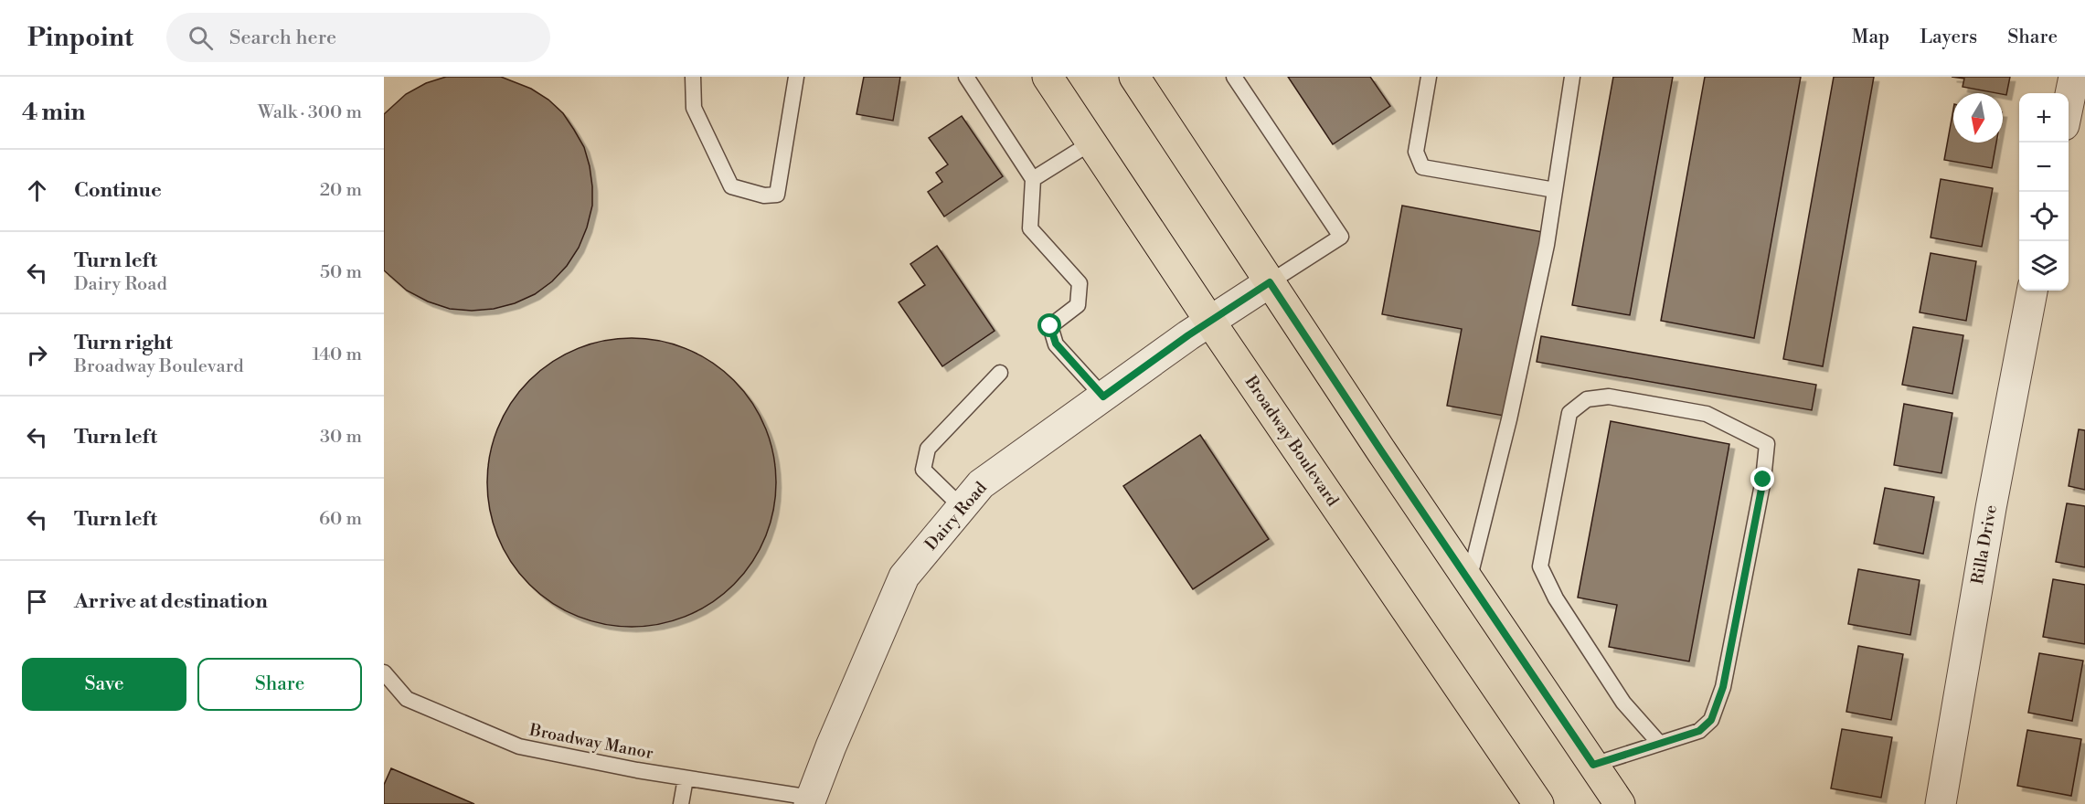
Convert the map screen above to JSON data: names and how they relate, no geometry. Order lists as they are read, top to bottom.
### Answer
{
  "streets": {
    "main road": ["Broadway Boulevard"],
    "street": ["Dairy Road", "Rilla Drive"],
    "lane": ["Broadway Manor"]
  },
  "crossings": [
    ["Broadway Boulevard", "Dairy Road"],
    ["Dairy Road", "Broadway Manor"]
  ],
  "north": "bottom",
  "page": {
    "header": "Pinpoint",
    "search": "Search here",
    "nav": ["Map", "Layers", "Share"],
    "heading": ["4 min", "Walk · 300 m"],
    "map_buttons": ["+", "−"],
    "list": [
      ["Continue", "20 m"],
      ["Turn left", "Dairy Road", "50 m"],
      ["Turn right", "Broadway Boulevard", "140 m"],
      ["Turn left", "30 m"],
      ["Turn left", "60 m"],
      "Arrive at destination"
    ],
    "buttons": ["Save", "Share"]
  }
}
